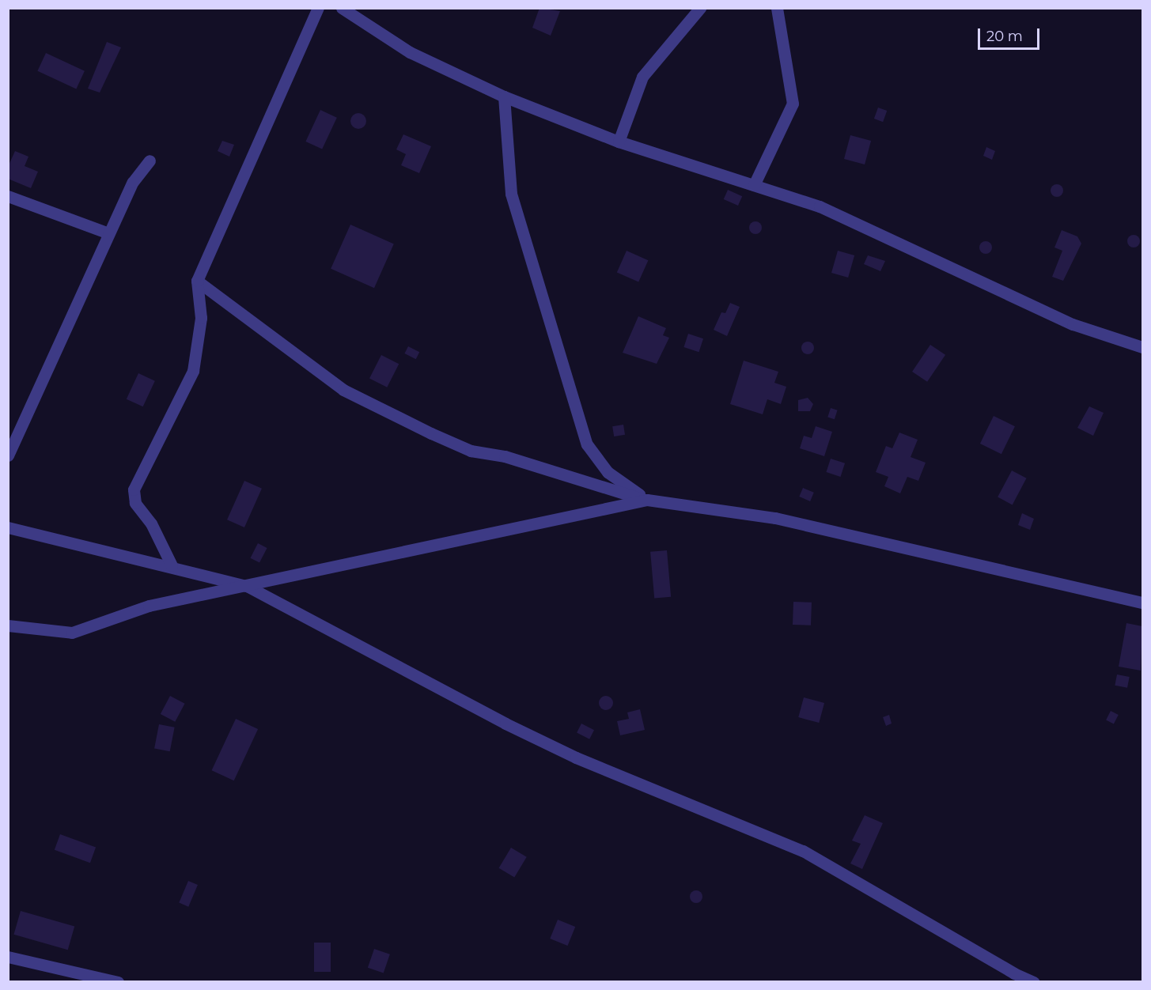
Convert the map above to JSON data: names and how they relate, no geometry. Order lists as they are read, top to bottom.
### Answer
{
  "scale_bar": "20 m"
}
